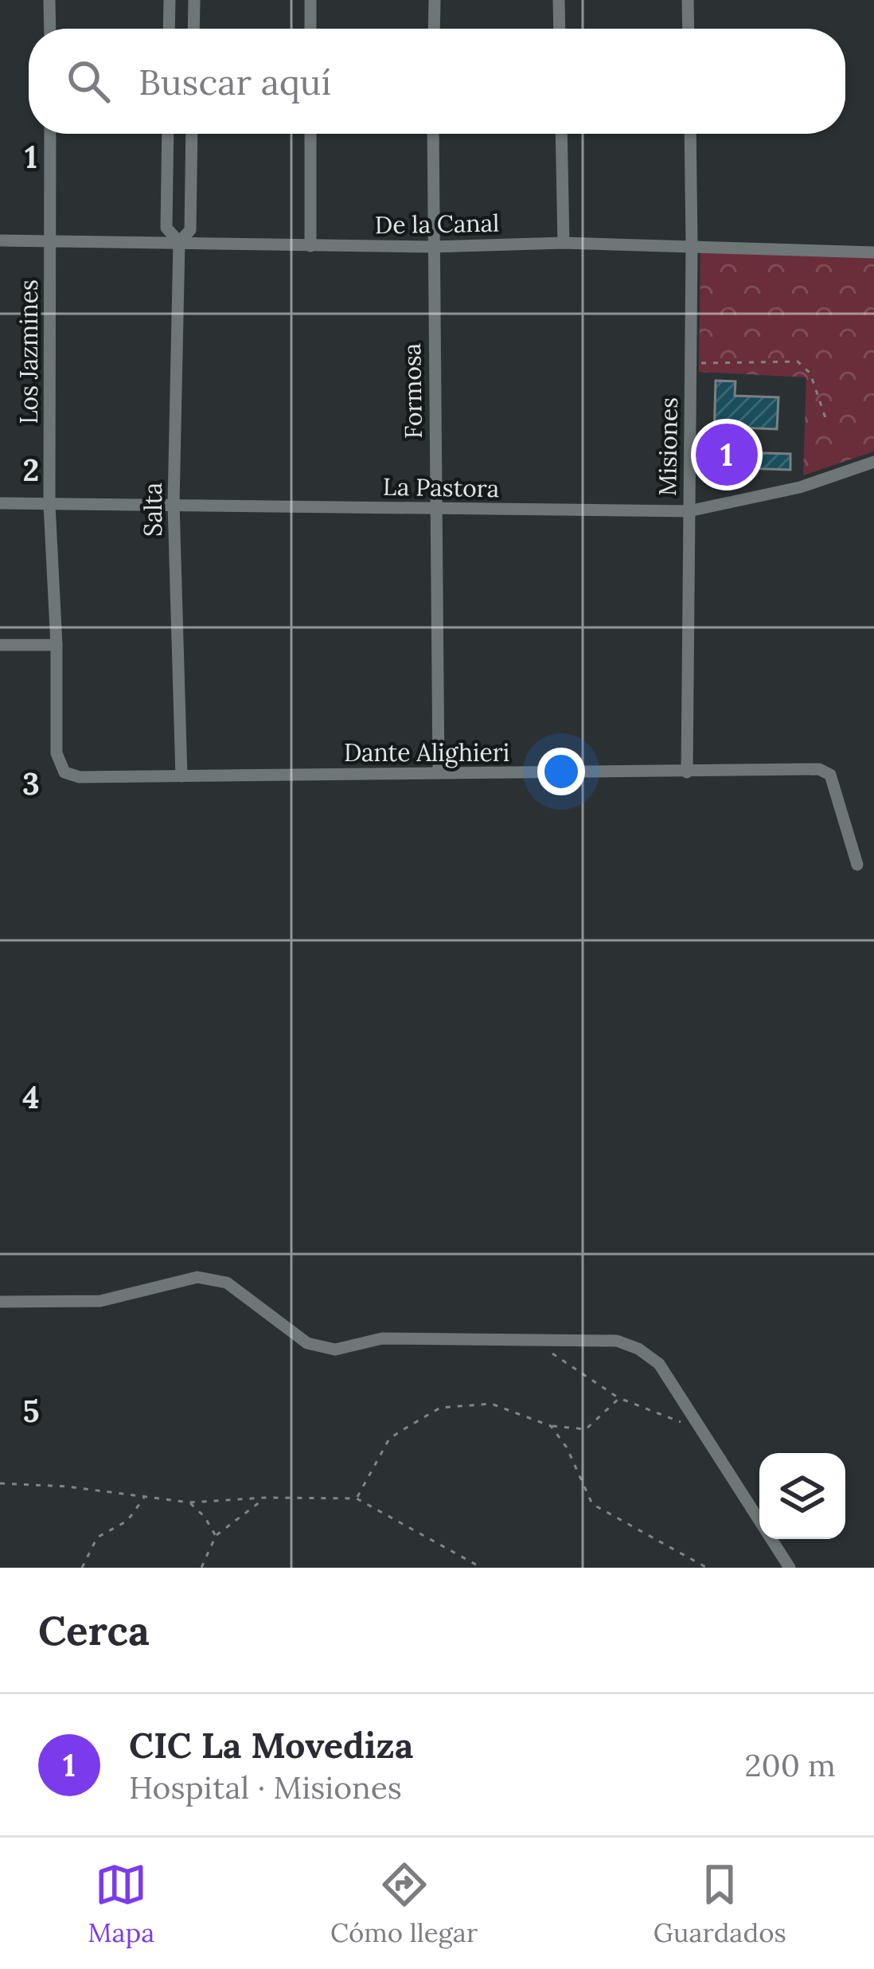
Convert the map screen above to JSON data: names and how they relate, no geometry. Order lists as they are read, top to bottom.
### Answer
{
  "streets": {
    "street": [
      "De la Canal",
      "Los Jazmines",
      "Formosa",
      "Misiones",
      "La Pastora",
      "Salta",
      "Dante Alighieri"
    ]
  },
  "crossings": [
    ["De la Canal", "Los Jazmines"],
    ["De la Canal", "Formosa"],
    ["De la Canal", "Misiones"],
    ["De la Canal", "Salta"],
    ["Los Jazmines", "La Pastora"],
    ["Los Jazmines", "Dante Alighieri"],
    ["Formosa", "La Pastora"],
    ["Formosa", "Dante Alighieri"],
    ["Misiones", "La Pastora"],
    ["Misiones", "Dante Alighieri"],
    ["La Pastora", "Salta"],
    ["Salta", "Dante Alighieri"]
  ],
  "page": {
    "search": "Buscar aquí",
    "pins": "1",
    "heading": "Cerca",
    "list": [
      {
        "mark": "1",
        "name": "CIC La Movediza",
        "note": "Hospital · Misiones",
        "value": "200 m"
      }
    ],
    "nav": ["Mapa", "Cómo llegar", "Guardados"]
  },
  "grid": {
    "rows": [
      "1",
      "2",
      "3",
      "4",
      "5"
    ]
  }
}
